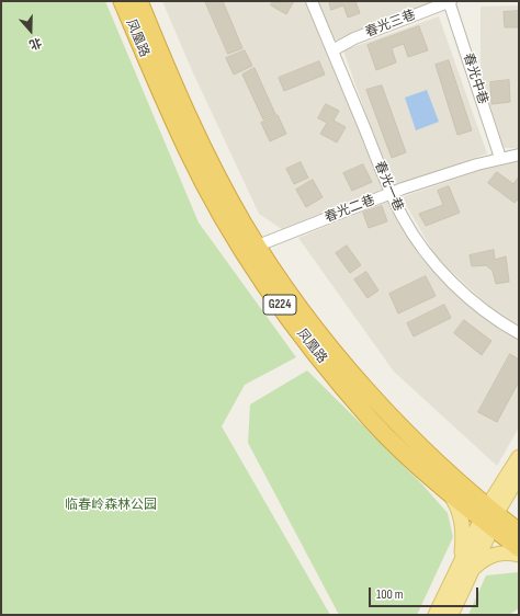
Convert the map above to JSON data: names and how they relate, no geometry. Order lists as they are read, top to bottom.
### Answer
{
  "streets": {
    "highway": ["凤凰路", "G224"],
    "street": [
      "春光三巷",
      "春光中巷",
      "春光一巷",
      "春光二巷"
    ]
  },
  "crossings": [
    ["春光三巷", "春光中巷"],
    ["春光三巷", "春光一巷"],
    ["凤凰路", "春光二巷"],
    ["春光中巷", "春光二巷"],
    ["春光一巷", "春光二巷"]
  ],
  "parks": ["临春岭森林公园"],
  "scale_bar": "100 m",
  "north": "bottom"
}
